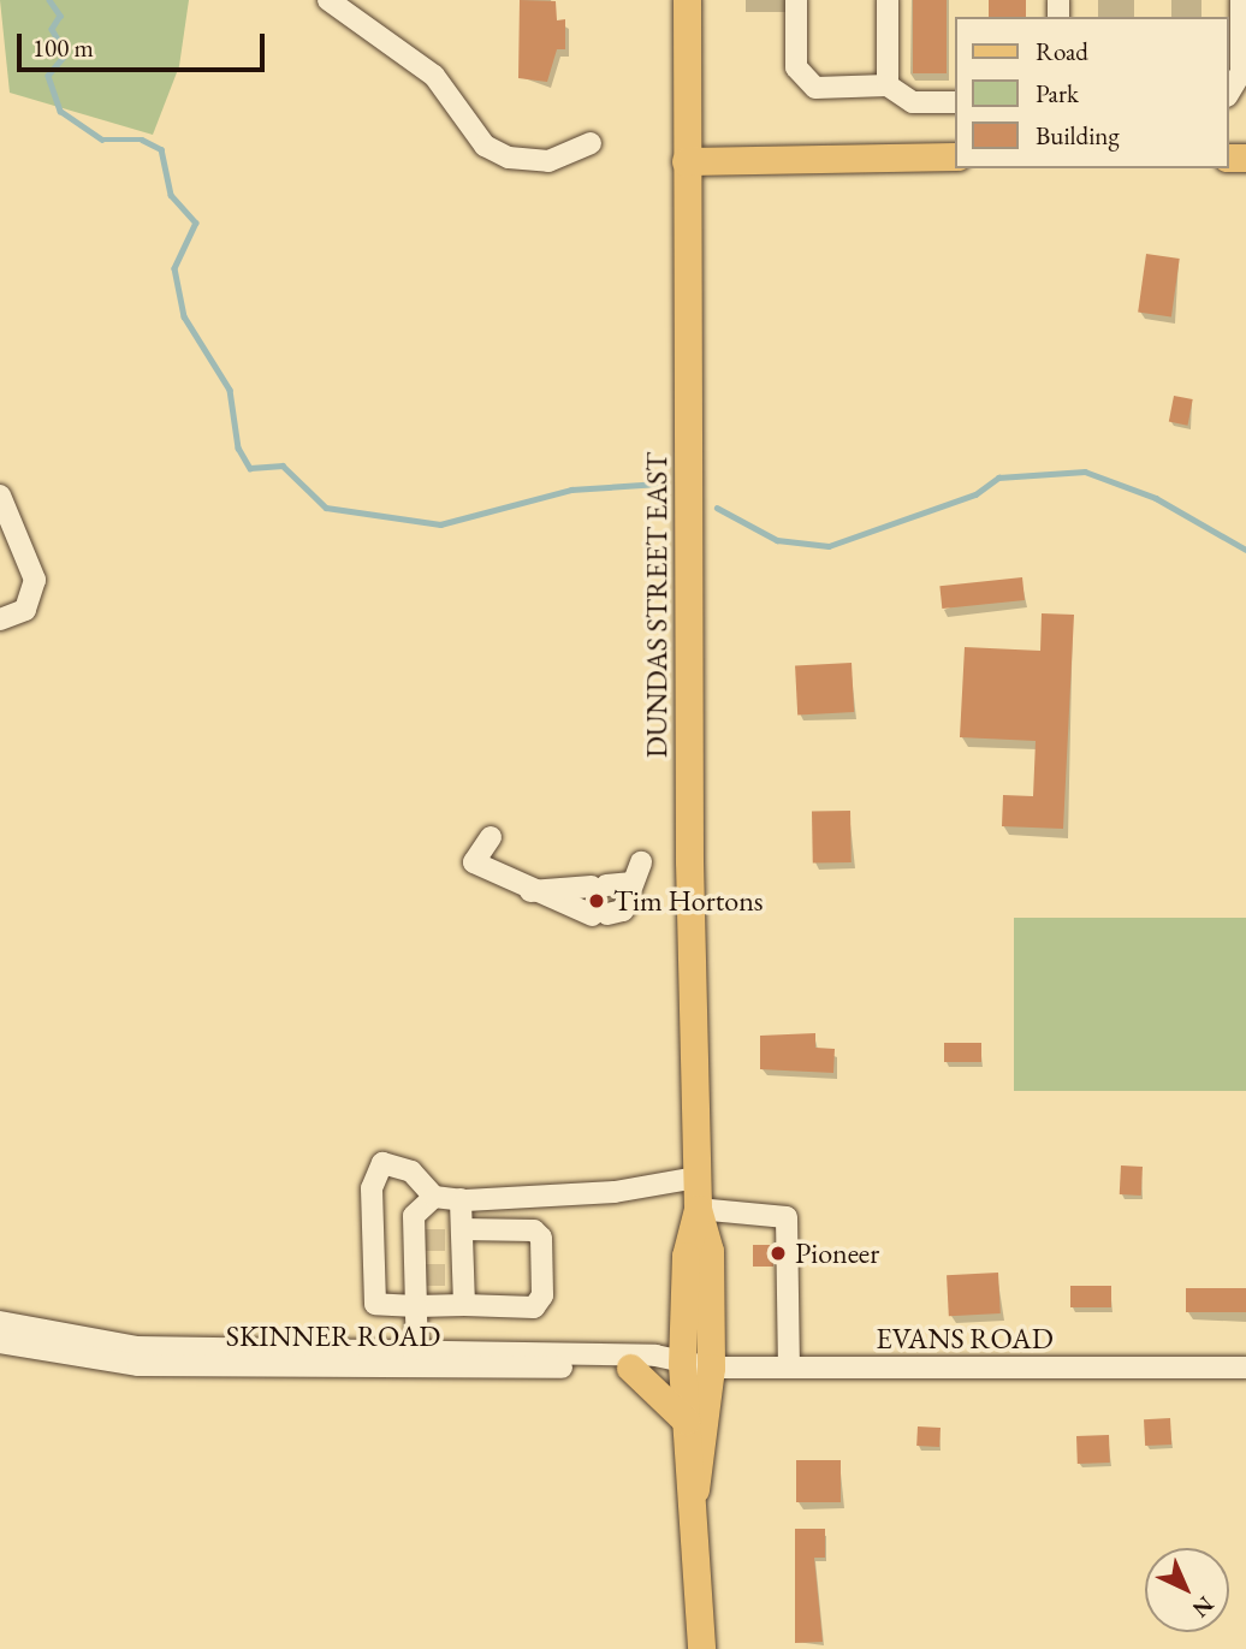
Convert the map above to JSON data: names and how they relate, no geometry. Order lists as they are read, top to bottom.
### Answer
{
  "streets": {
    "main road": ["DUNDAS STREET EAST"],
    "street": ["SKINNER ROAD", "EVANS ROAD"]
  },
  "crossings": [
    ["DUNDAS STREET EAST", "SKINNER ROAD"],
    ["DUNDAS STREET EAST", "EVANS ROAD"],
    ["SKINNER ROAD", "EVANS ROAD"]
  ],
  "places": ["Tim Hortons", "Pioneer"],
  "legend": ["Road", "Park", "Building"],
  "scale_bar": "100 m",
  "north": "bottom right"
}
